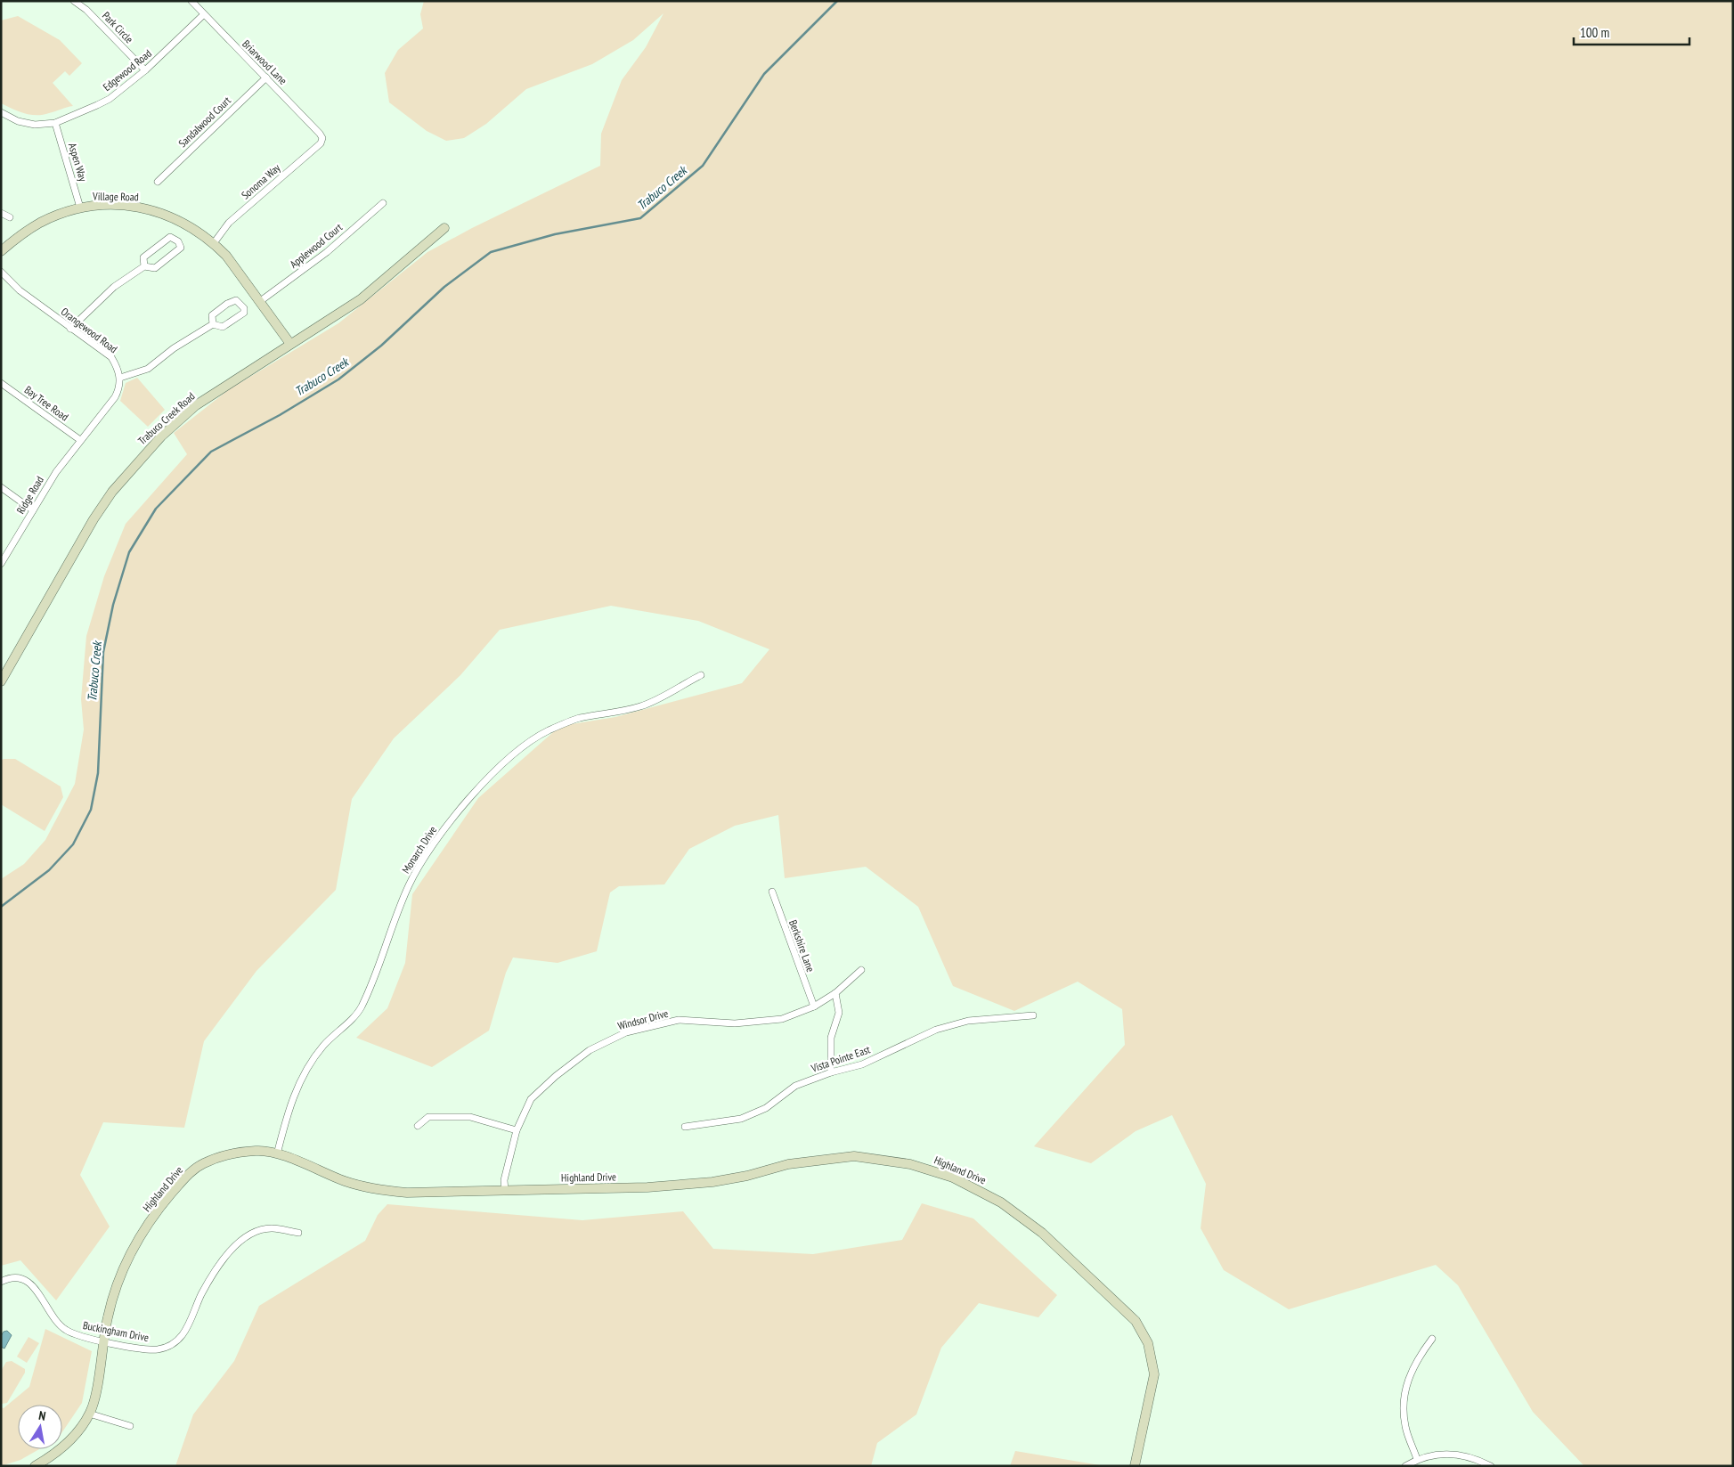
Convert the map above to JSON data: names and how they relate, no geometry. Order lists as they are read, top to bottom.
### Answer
{
  "streets": {
    "street": [
      "Park Circle",
      "Briarwood Lane",
      "Edgewood Road",
      "Sandalwood Court",
      "Aspen Way",
      "Sonoma Way",
      "Village Road",
      "Applewood Court",
      "Orangewood Road",
      "Bay Tree Road",
      "Trabuco Creek Road",
      "Ridge Road",
      "Monarch Drive",
      "Berkshire Lane",
      "Windsor Drive",
      "Vista Pointe East",
      "Highland Drive",
      "Buckingham Drive"
    ]
  },
  "crossings": [
    ["Park Circle", "Edgewood Road"],
    ["Briarwood Lane", "Edgewood Road"],
    ["Briarwood Lane", "Sandalwood Court"],
    ["Briarwood Lane", "Sonoma Way"],
    ["Edgewood Road", "Aspen Way"],
    ["Aspen Way", "Village Road"],
    ["Sonoma Way", "Village Road"],
    ["Village Road", "Applewood Court"],
    ["Village Road", "Trabuco Creek Road"],
    ["Bay Tree Road", "Ridge Road"],
    ["Monarch Drive", "Highland Drive"],
    ["Berkshire Lane", "Windsor Drive"],
    ["Windsor Drive", "Highland Drive"],
    ["Highland Drive", "Buckingham Drive"]
  ],
  "water": ["Trabuco Creek"],
  "scale_bar": "100 m",
  "north": "top"
}
